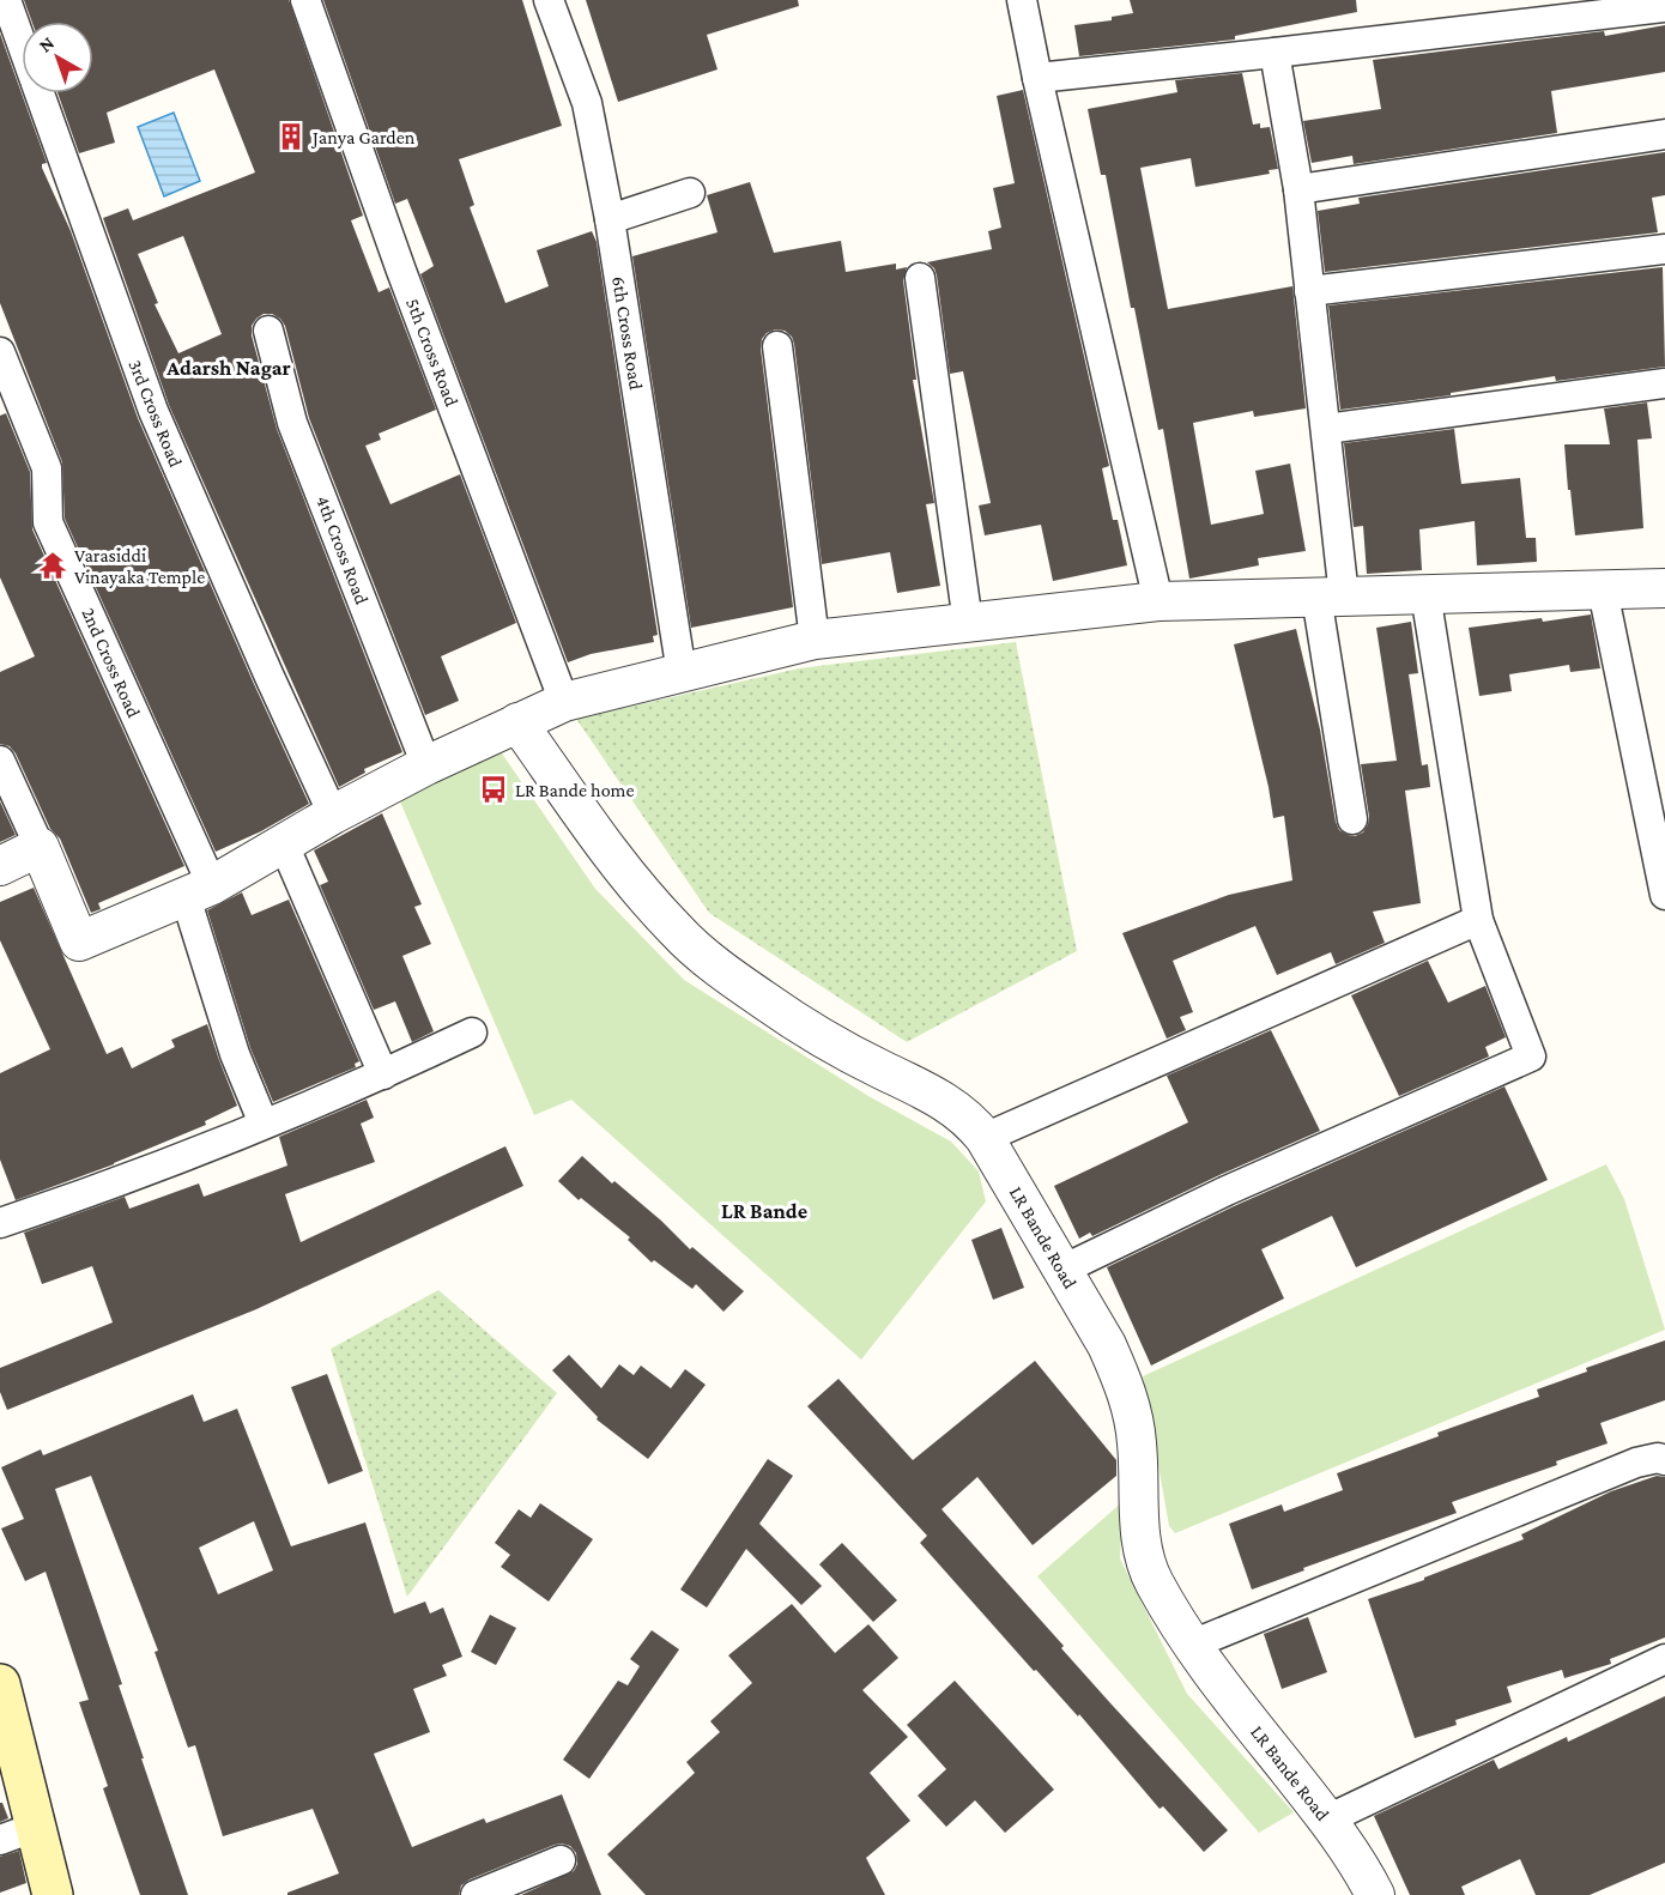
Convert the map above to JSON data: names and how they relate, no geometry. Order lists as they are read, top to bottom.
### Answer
{
  "streets": {
    "street": [
      "6th Cross Road",
      "5th Cross Road",
      "3rd Cross Road",
      "4th Cross Road",
      "2nd Cross Road",
      "LR Bande Road"
    ]
  },
  "districts": ["Adarsh Nagar", "LR Bande"],
  "places": {
    "building": ["Janya Garden"],
    "temple": ["Varasiddi Vinayaka Temple"],
    "bus stop": ["LR Bande home"]
  },
  "north": "top left"
}
